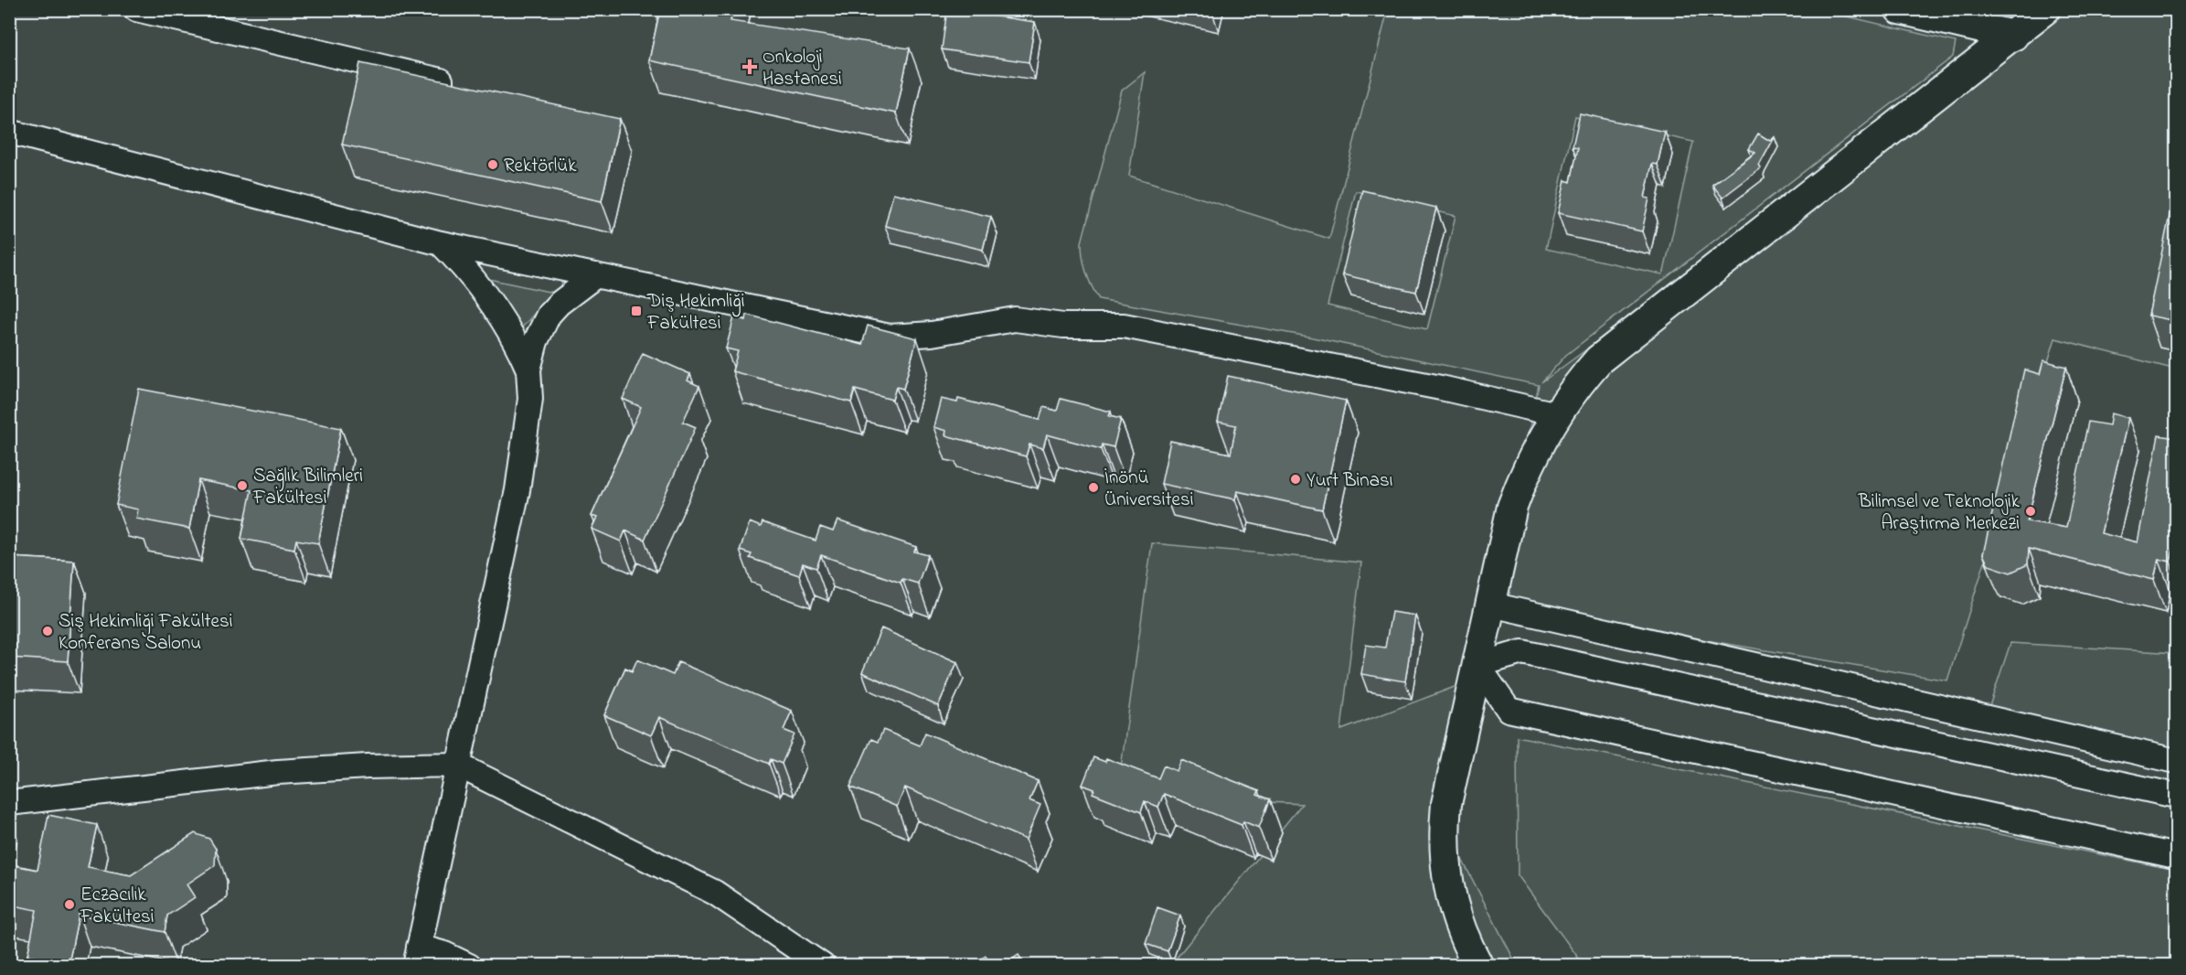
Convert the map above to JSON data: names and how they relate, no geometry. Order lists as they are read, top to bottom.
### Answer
{
  "places": {
    "health": ["Onkoloji Hastanesi"],
    "other": [
      "Rektörlük",
      "Yurt Binası",
      "Sağlık Bilimleri Fakültesi",
      "İnönü Üniversitesi",
      "Bilimsel ve Teknolojik Araştırma Merkezi",
      "Siş Hekimliği Fakültesi Konferans Salonu",
      "Eczacılık Fakültesi"
    ],
    "transit": ["Diş Hekimliği Fakültesi"]
  }
}
